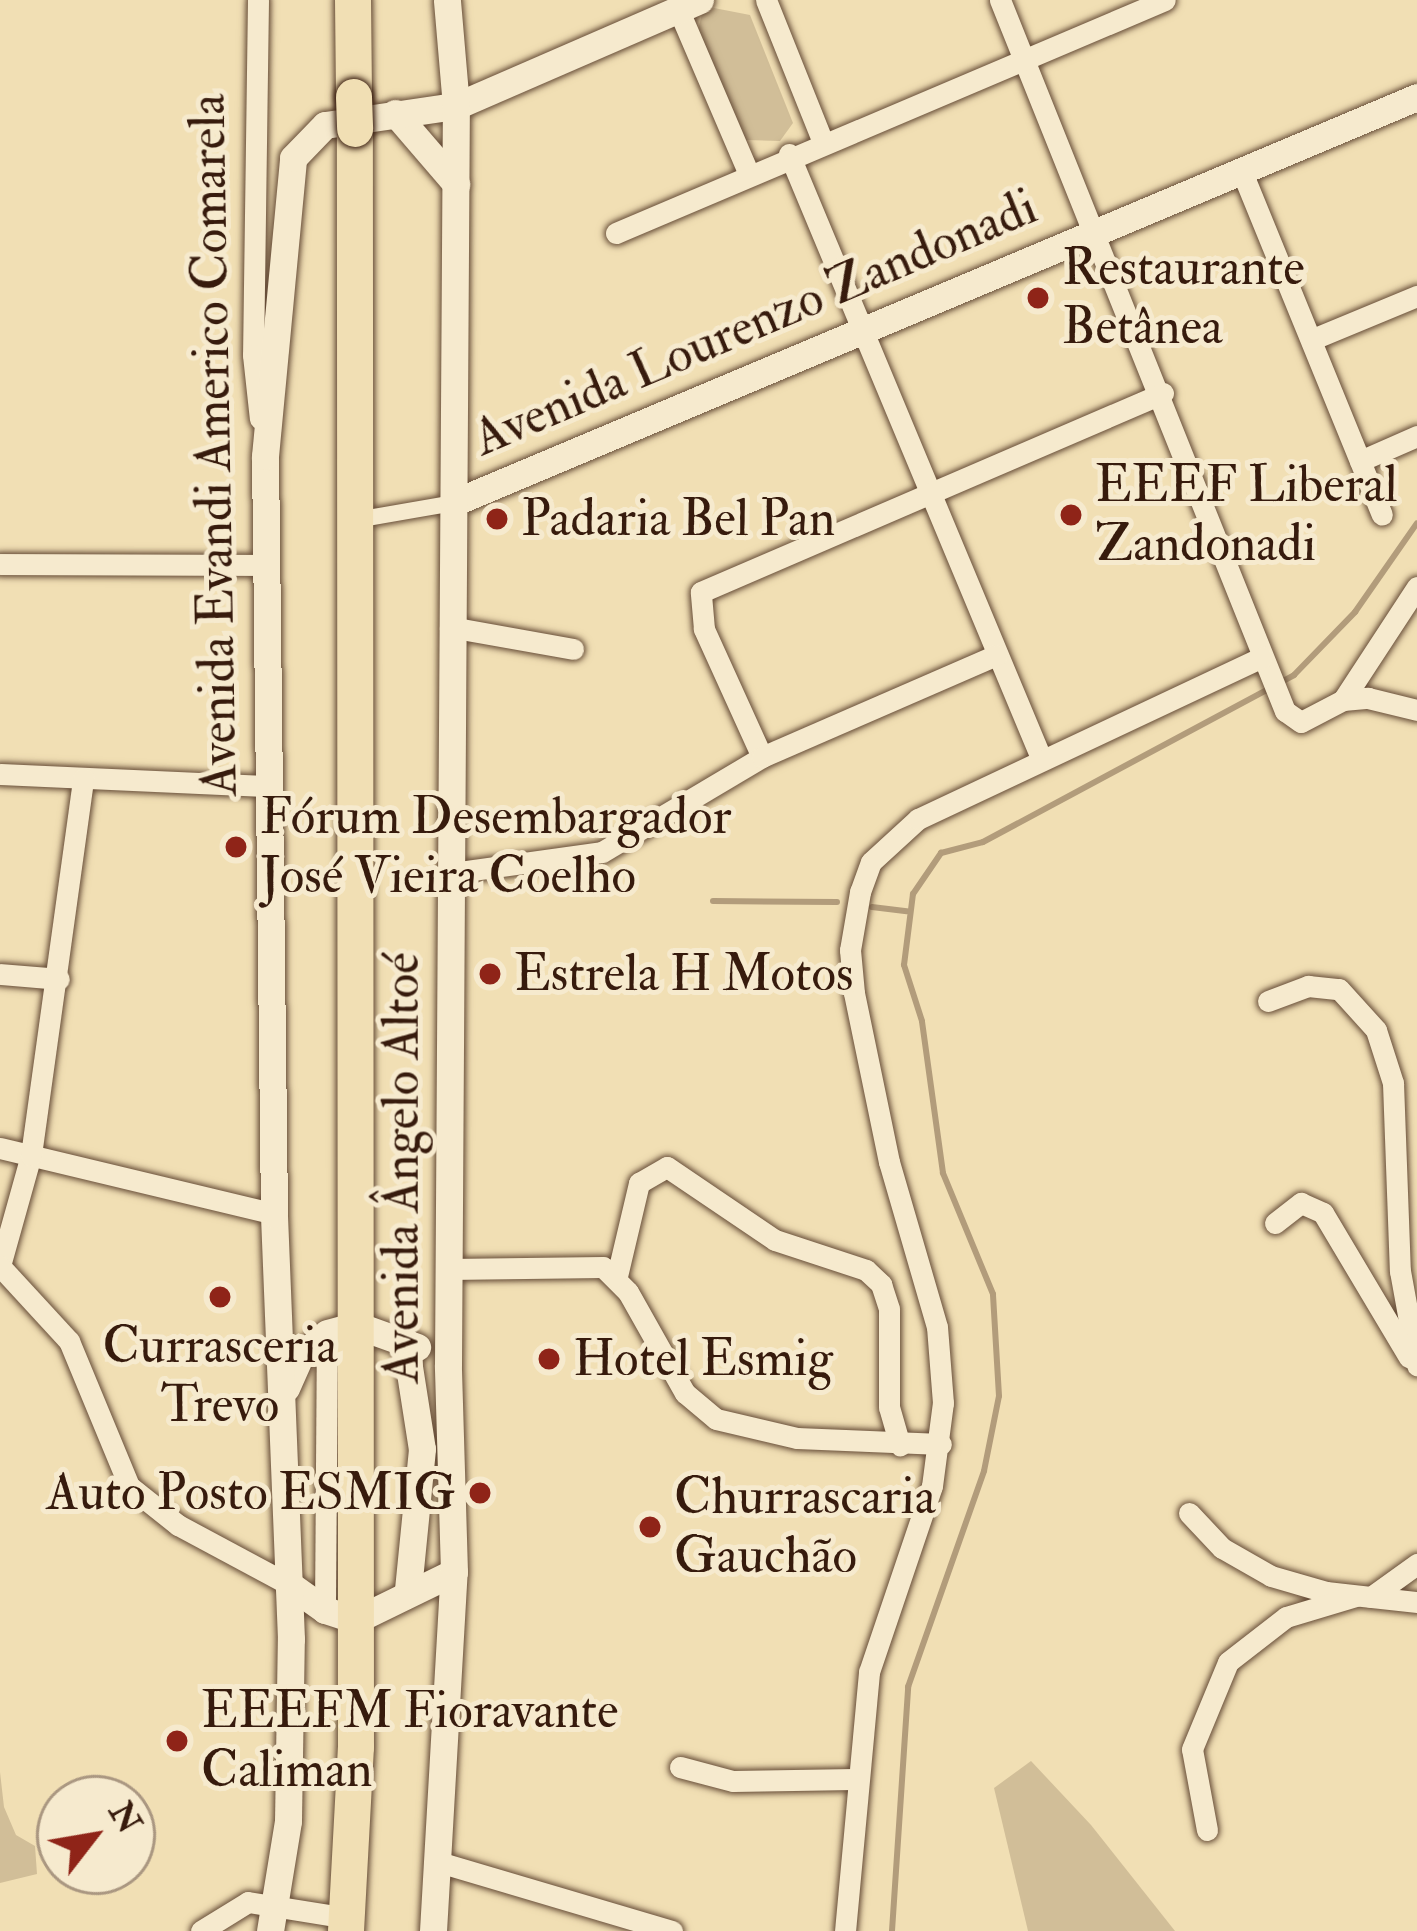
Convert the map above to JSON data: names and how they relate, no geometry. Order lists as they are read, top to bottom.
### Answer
{
  "streets": {
    "street": ["Avenida Lourenzo Zandonadi", "Avenida Evandi Americo Comarela", "Avenida Ângelo Altoé"]
  },
  "crossings": [
    ["Avenida Lourenzo Zandonadi", "Avenida Ângelo Altoé"]
  ],
  "places": [
    "Restaurante Betânea",
    "EEEF Liberal Zandonadi",
    "Padaria Bel Pan",
    "Fórum Desembargador José Vieira Coelho",
    "Estrela H Motos",
    "Currasceria Trevo",
    "Hotel Esmig",
    "Auto Posto ESMIG",
    "Churrascaria Gauchão",
    "EEEFM Fioravante Caliman"
  ],
  "north": "top right"
}
